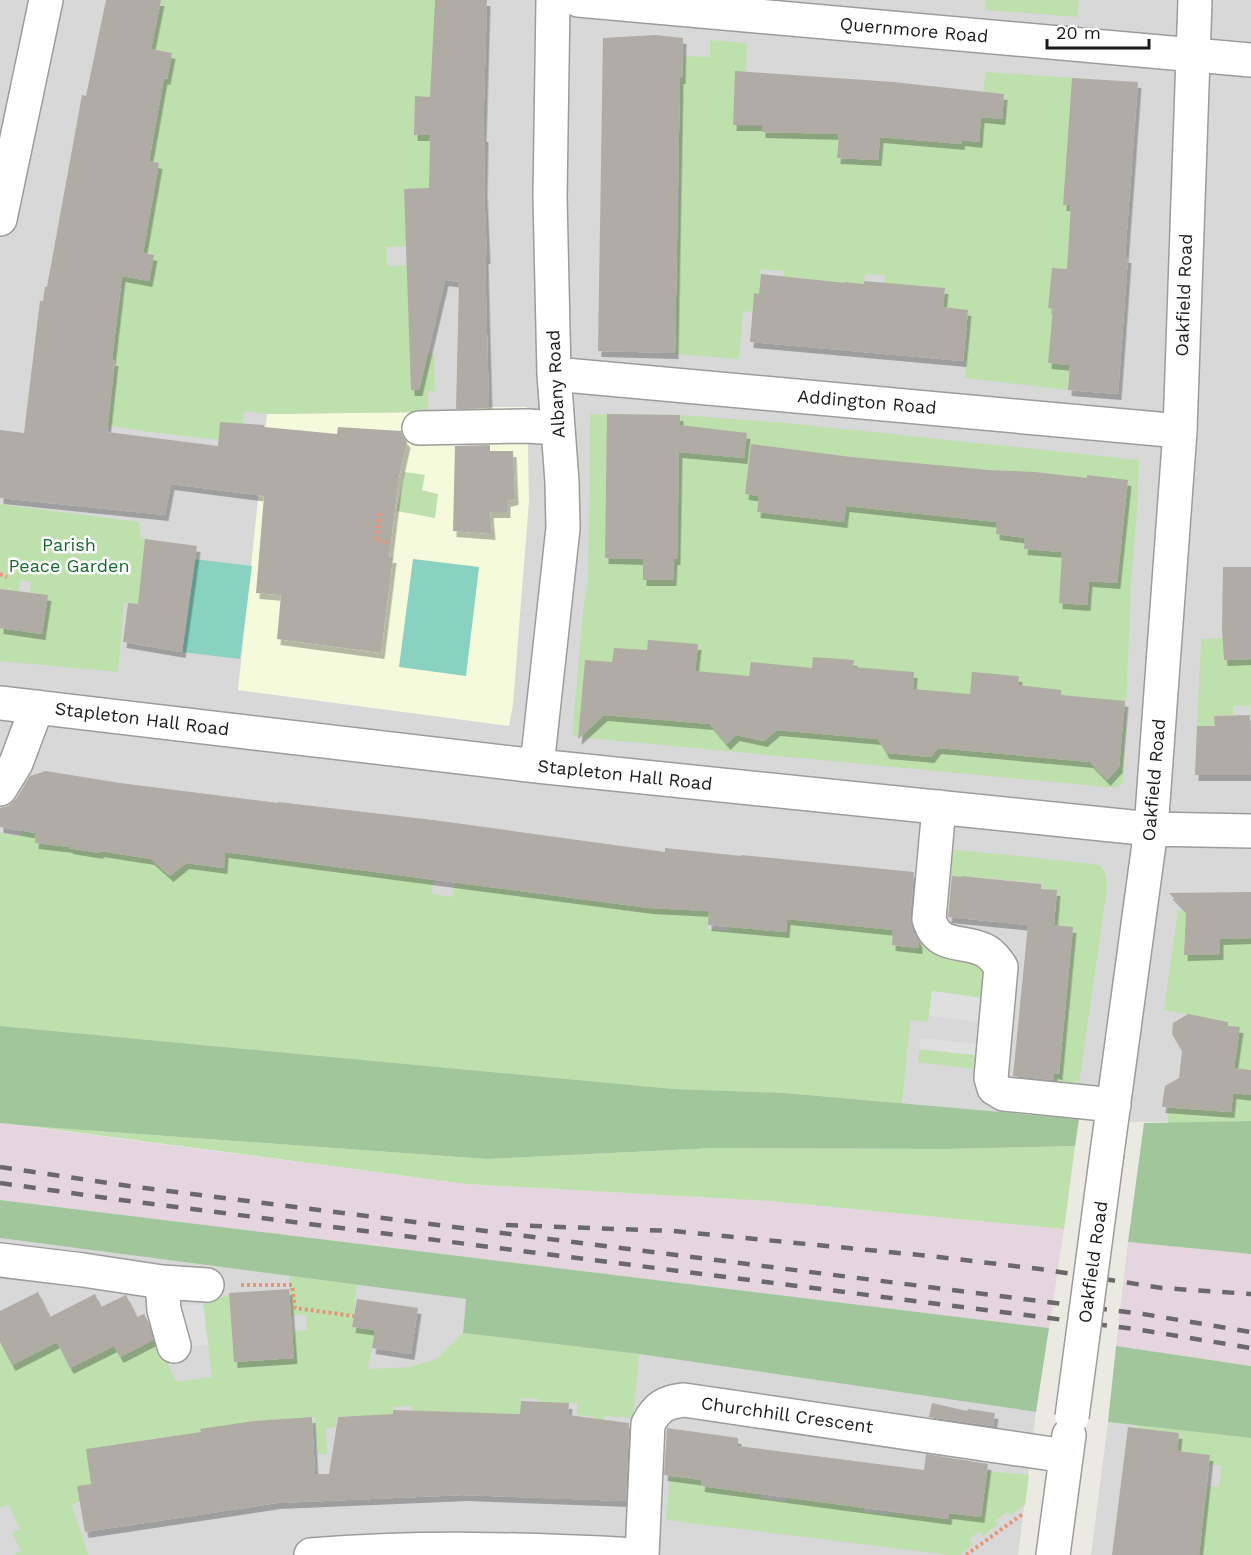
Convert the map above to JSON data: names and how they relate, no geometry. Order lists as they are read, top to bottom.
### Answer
{
  "streets": {
    "street": [
      "Quernmore Road",
      "Oakfield Road",
      "Albany Road",
      "Addington Road",
      "Stapleton Hall Road",
      "Churchhill Crescent"
    ]
  },
  "crossings": [
    ["Quernmore Road", "Oakfield Road"],
    ["Oakfield Road", "Addington Road"],
    ["Oakfield Road", "Stapleton Hall Road"],
    ["Oakfield Road", "Churchhill Crescent"],
    ["Albany Road", "Addington Road"],
    ["Albany Road", "Stapleton Hall Road"]
  ],
  "parks": ["Parish Peace Garden"],
  "scale_bar": "20 m"
}
